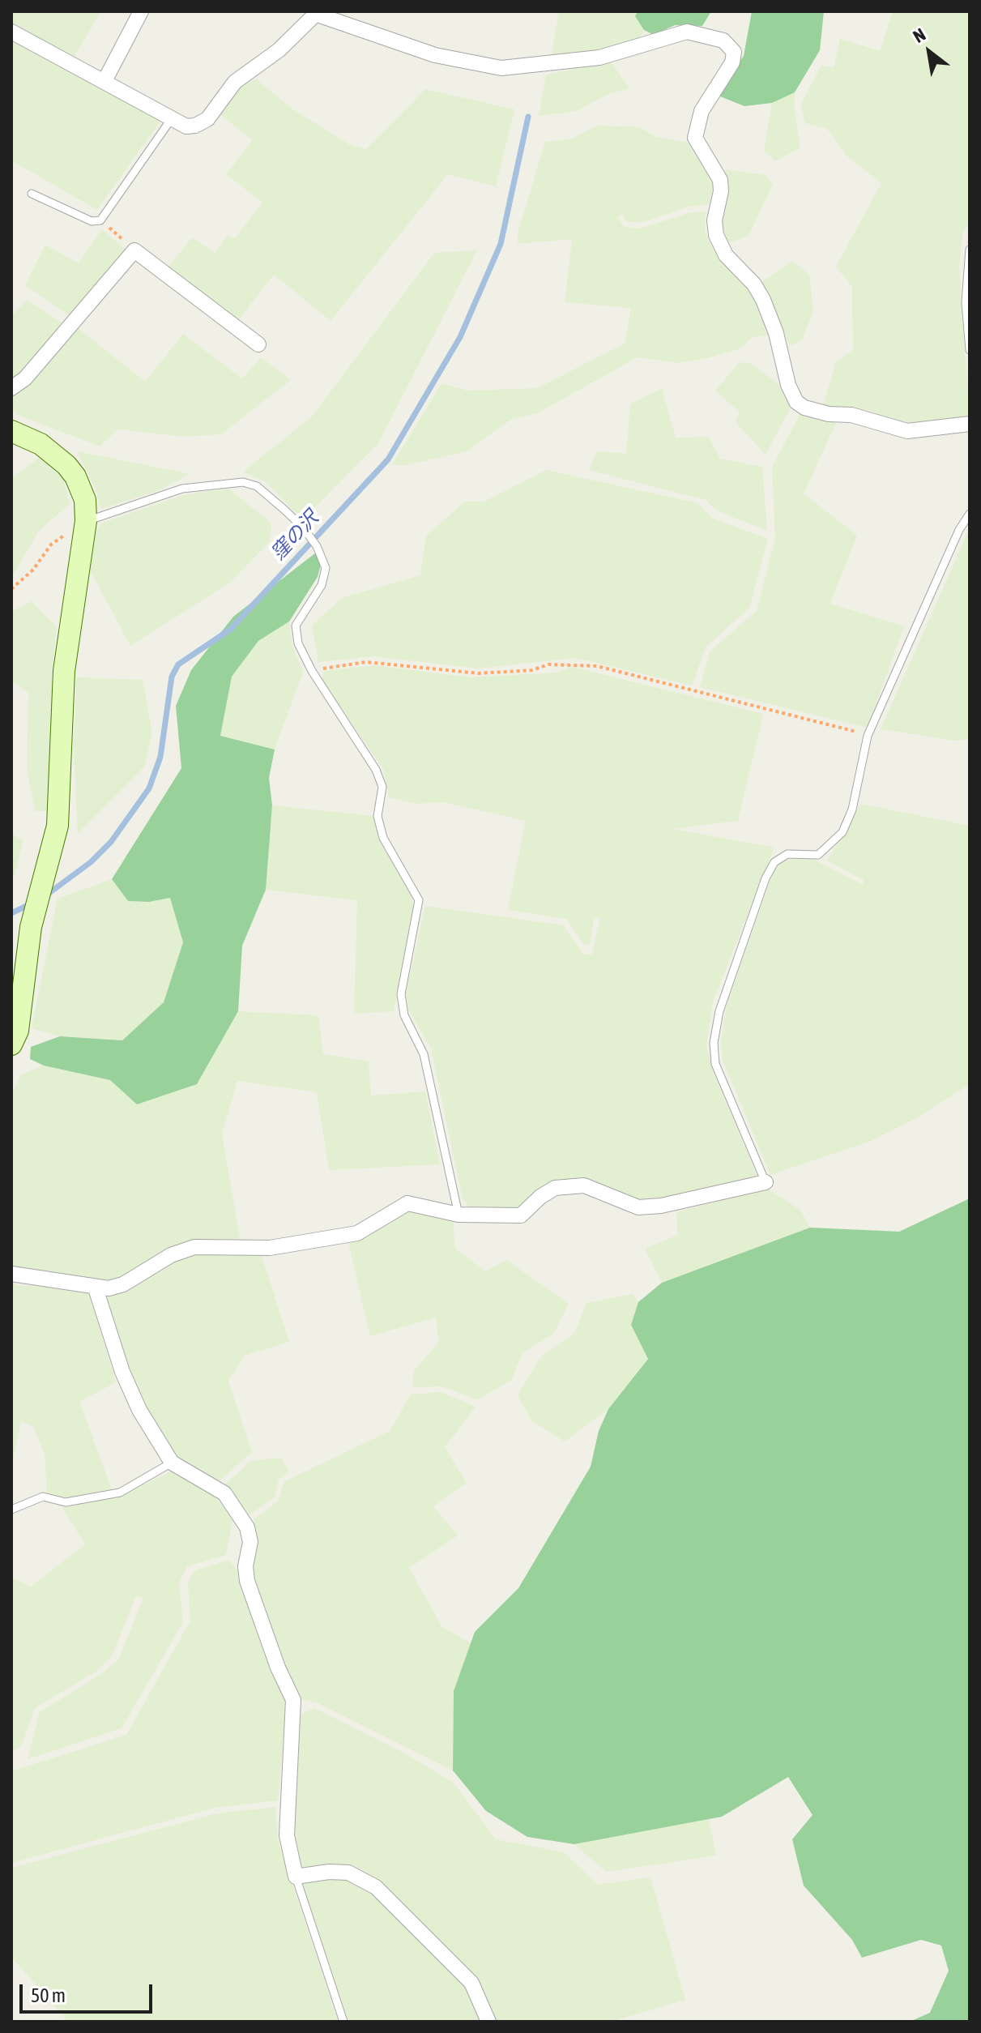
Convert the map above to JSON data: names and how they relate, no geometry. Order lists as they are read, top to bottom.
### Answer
{
  "water": ["窪の沢"],
  "scale_bar": "50 m",
  "north": "top left"
}
